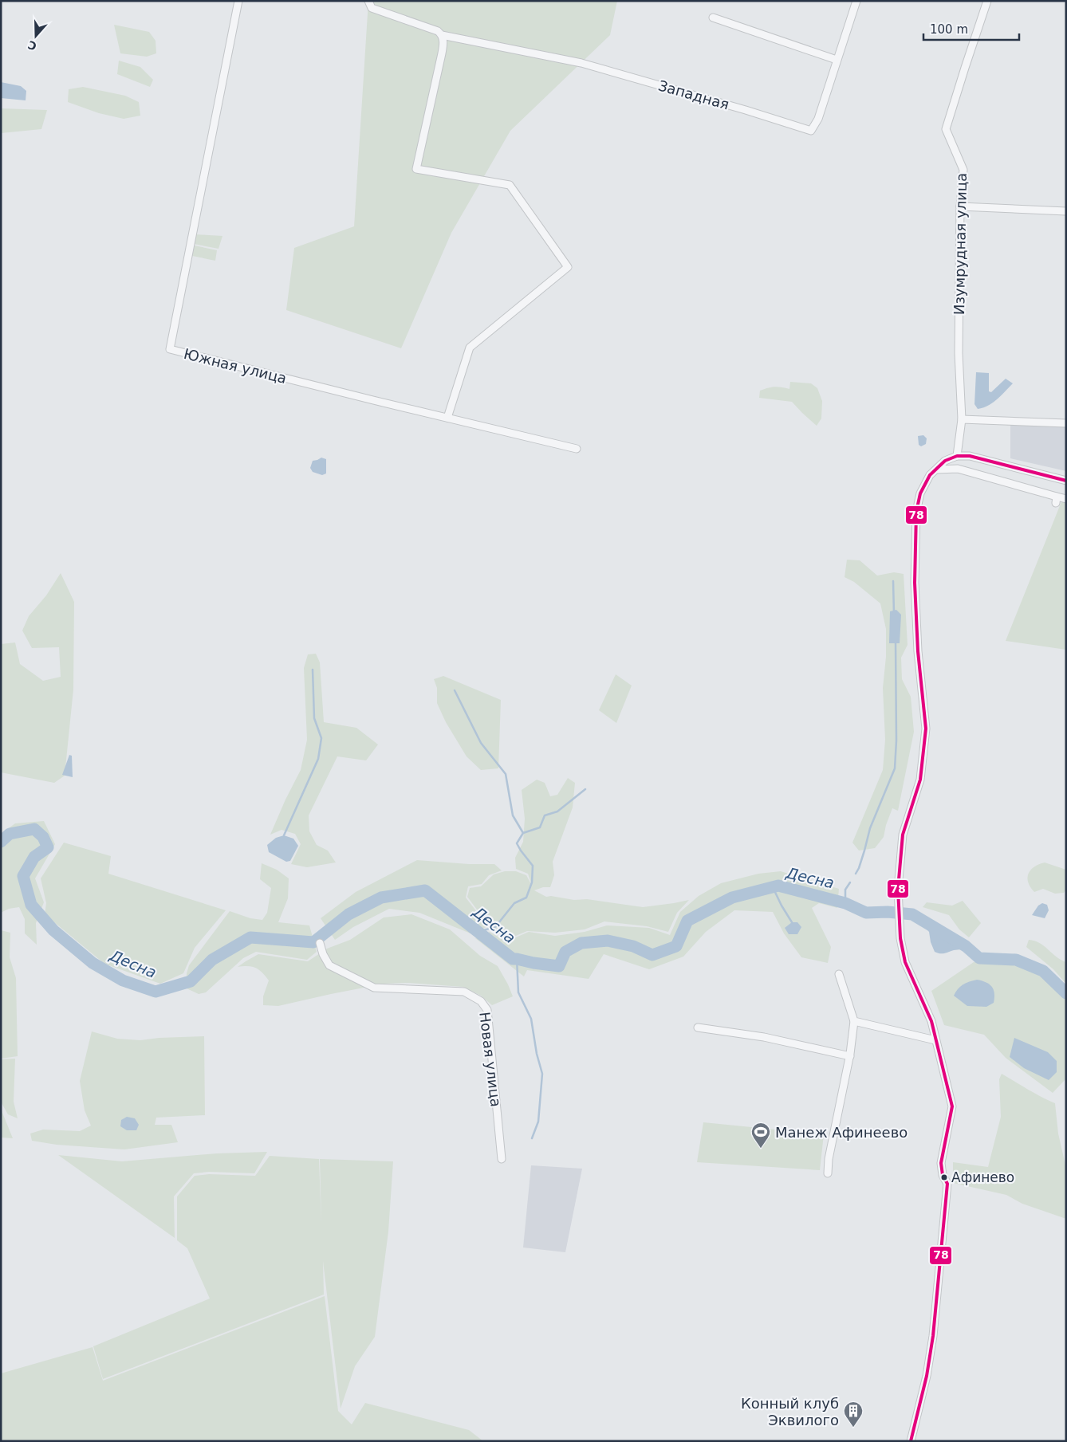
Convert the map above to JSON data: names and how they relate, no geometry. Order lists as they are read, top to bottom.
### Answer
{
  "streets": {
    "street": [
      "Западная",
      "Изумрудная улица",
      "Южная улица",
      "Новая улица"
    ]
  },
  "water": ["Десна"],
  "places": {
    "sports": ["Манеж Афинеево"],
    "other": ["Афинево"],
    "building": ["Конный клуб Эквилого"]
  },
  "lines": ["transit line 78"],
  "scale_bar": "100 m",
  "north": "bottom"
}
